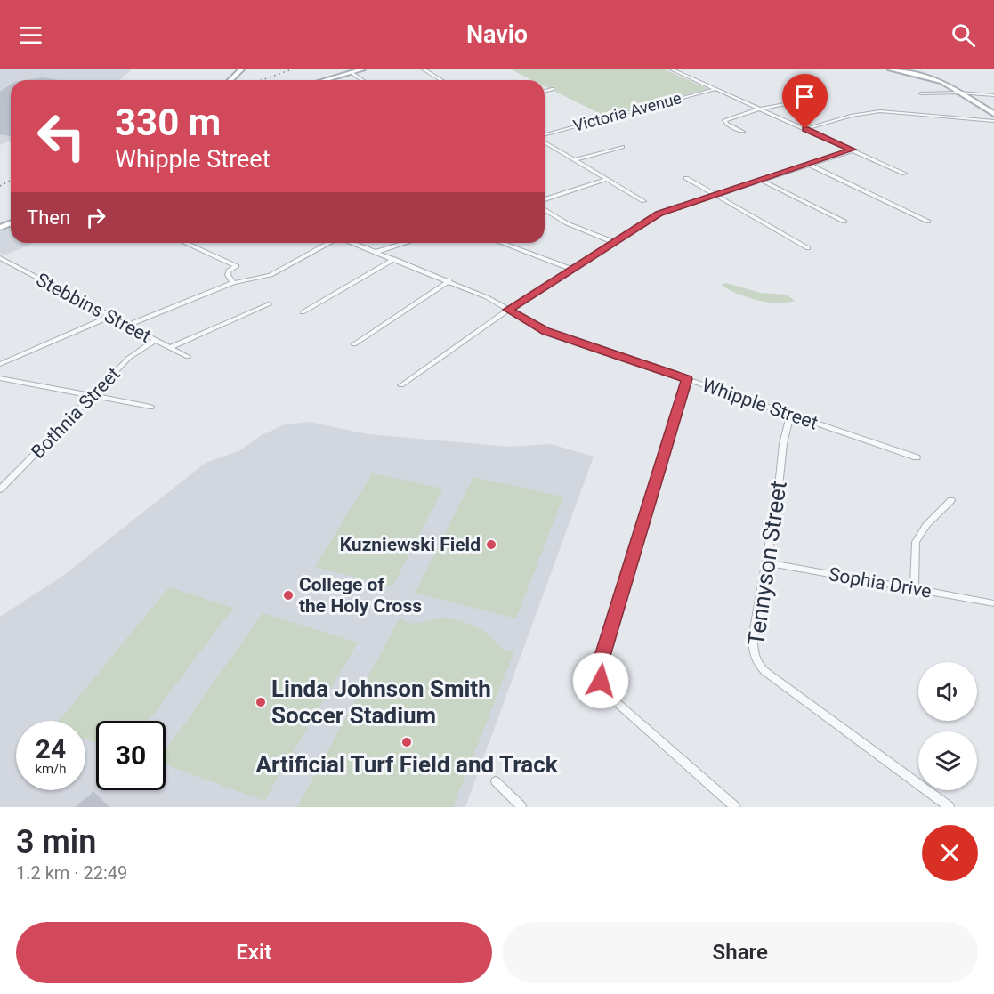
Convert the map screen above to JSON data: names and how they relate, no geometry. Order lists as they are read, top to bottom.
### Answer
{
  "streets": {
    "street": [
      "Victoria Avenue",
      "Stebbins Street",
      "Whipple Street",
      "Bothnia Street",
      "Tennyson Street",
      "Sophia Drive"
    ]
  },
  "crossings": [
    ["Stebbins Street", "Bothnia Street"],
    ["Whipple Street", "Tennyson Street"],
    ["Tennyson Street", "Sophia Drive"]
  ],
  "places": [
    "Kuzniewski Field",
    "College of the Holy Cross",
    "Linda Johnson Smith Soccer Stadium",
    "Artificial Turf Field and Track"
  ],
  "page": {
    "header": "Navio",
    "turn": ["330 m", "Whipple Street"],
    "then": "Then",
    "speed": "24 km/h",
    "limit": "30",
    "heading": ["3 min", "1.2 km · 22:49"],
    "buttons": ["Exit", "Share"]
  }
}
